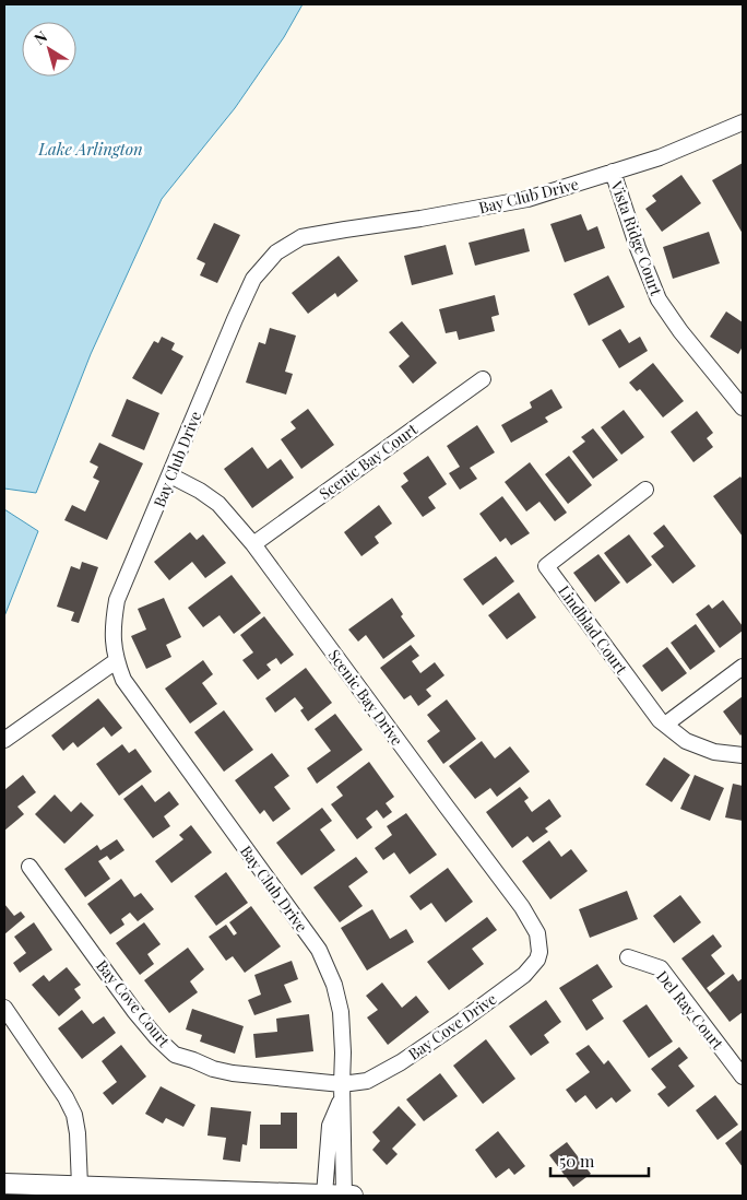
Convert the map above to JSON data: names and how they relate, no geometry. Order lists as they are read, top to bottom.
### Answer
{
  "streets": {
    "street": [
      "Bay Club Drive",
      "Vista Ridge Court",
      "Scenic Bay Court",
      "Lindblad Court",
      "Scenic Bay Drive",
      "Bay Cove Court",
      "Del Ray Court",
      "Bay Cove Drive"
    ]
  },
  "crossings": [
    ["Bay Club Drive", "Vista Ridge Court"],
    ["Bay Club Drive", "Scenic Bay Drive"],
    ["Bay Club Drive", "Bay Cove Court"],
    ["Bay Club Drive", "Bay Cove Drive"],
    ["Scenic Bay Court", "Scenic Bay Drive"],
    ["Scenic Bay Drive", "Bay Cove Drive"],
    ["Bay Cove Court", "Bay Cove Drive"]
  ],
  "water": ["Lake Arlington"],
  "scale_bar": "50 m",
  "north": "top left"
}
